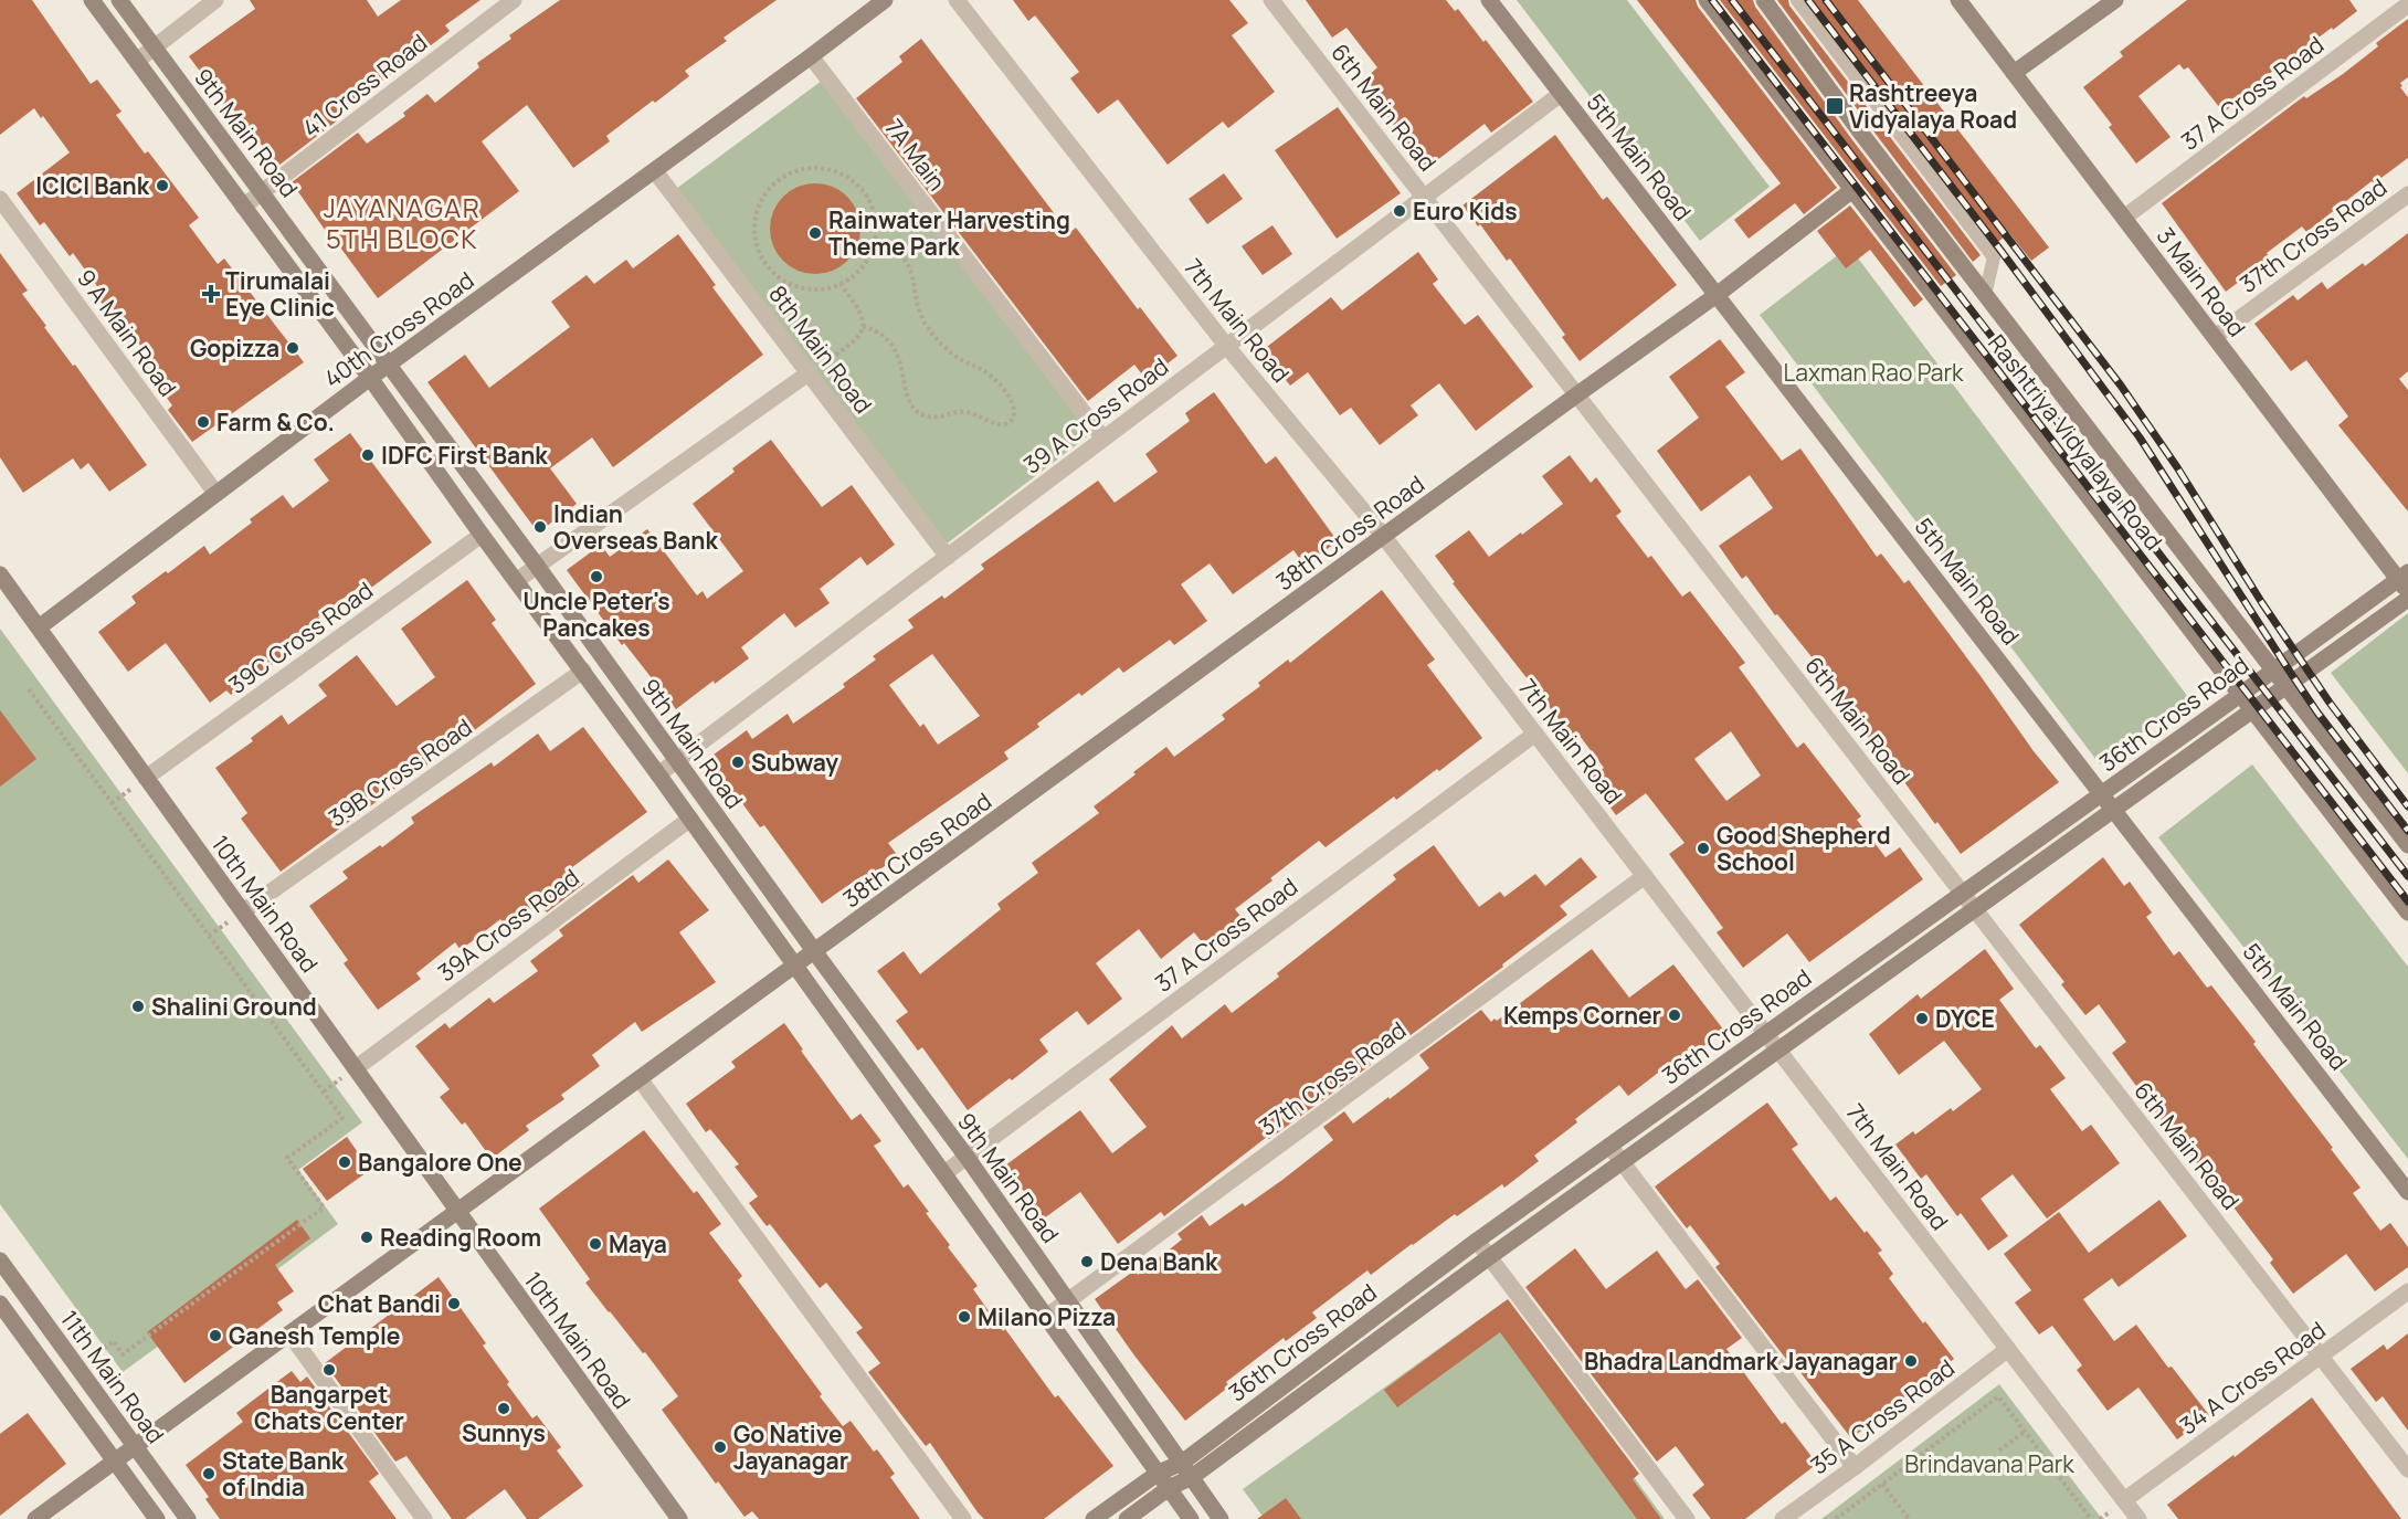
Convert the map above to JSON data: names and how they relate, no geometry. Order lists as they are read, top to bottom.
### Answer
{
  "streets": {
    "main road": [
      "9th Main Road",
      "5th Main Road",
      "3 Main Road",
      "40th Cross Road",
      "Rashtriya Vidyalaya Road",
      "38th Cross Road",
      "36th Cross Road",
      "10th Main Road",
      "11th Main Road"
    ],
    "street": [
      "41 Cross Road",
      "37 A Cross Road",
      "6th Main Road",
      "7A Main",
      "37th Cross Road",
      "7th Main Road",
      "9 A Main Road",
      "8th Main Road",
      "39 A Cross Road",
      "39C Cross Road",
      "39B Cross Road",
      "39A Cross Road",
      "34 A Cross Road",
      "35 A Cross Road"
    ]
  },
  "crossings": [
    ["41 Cross Road", "9th Main Road"],
    ["37 A Cross Road", "9th Main Road"],
    ["37 A Cross Road", "3 Main Road"],
    ["37 A Cross Road", "7th Main Road"],
    ["6th Main Road", "39 A Cross Road"],
    ["6th Main Road", "38th Cross Road"],
    ["6th Main Road", "36th Cross Road"],
    ["6th Main Road", "34 A Cross Road"],
    ["9th Main Road", "37th Cross Road"],
    ["9th Main Road", "40th Cross Road"],
    ["9th Main Road", "39 A Cross Road"],
    ["9th Main Road", "38th Cross Road"],
    ["9th Main Road", "39C Cross Road"],
    ["9th Main Road", "36th Cross Road"],
    ["9th Main Road", "39B Cross Road"],
    ["9th Main Road", "39A Cross Road"],
    ["7A Main", "40th Cross Road"],
    ["7A Main", "39 A Cross Road"],
    ["5th Main Road", "39 A Cross Road"],
    ["5th Main Road", "38th Cross Road"],
    ["5th Main Road", "36th Cross Road"],
    ["37th Cross Road", "3 Main Road"],
    ["37th Cross Road", "7th Main Road"],
    ["3 Main Road", "36th Cross Road"],
    ["7th Main Road", "39 A Cross Road"],
    ["7th Main Road", "38th Cross Road"],
    ["7th Main Road", "36th Cross Road"],
    ["7th Main Road", "34 A Cross Road"],
    ["7th Main Road", "35 A Cross Road"],
    ["40th Cross Road", "9 A Main Road"],
    ["40th Cross Road", "8th Main Road"],
    ["40th Cross Road", "10th Main Road"],
    ["8th Main Road", "39 A Cross Road"],
    ["Rashtriya Vidyalaya Road", "38th Cross Road"],
    ["Rashtriya Vidyalaya Road", "36th Cross Road"],
    ["38th Cross Road", "10th Main Road"],
    ["38th Cross Road", "11th Main Road"],
    ["39C Cross Road", "10th Main Road"],
    ["39B Cross Road", "10th Main Road"],
    ["10th Main Road", "39A Cross Road"]
  ],
  "districts": ["JAYANAGAR 5TH BLOCK"],
  "parks": ["Laxman Rao Park", "Brindavana Park"],
  "places": {
    "transit": ["Rashtreeya Vidyalaya Road"],
    "other": [
      "ICICI Bank",
      "Euro Kids",
      "Rainwater Harvesting Theme Park",
      "Gopizza",
      "Farm & Co.",
      "IDFC First Bank",
      "Indian Overseas Bank",
      "Uncle Peter's Pancakes",
      "Subway",
      "Good Shepherd School",
      "Shalini Ground",
      "Kemps Corner",
      "DYCE",
      "Bangalore One",
      "Reading Room",
      "Maya",
      "Dena Bank",
      "Chat Bandi",
      "Milano Pizza",
      "Ganesh Temple",
      "Bhadra Landmark Jayanagar",
      "Bangarpet Chats Center",
      "Sunnys",
      "Go Native Jayanagar",
      "State Bank of India"
    ],
    "health": ["Tirumalai Eye Clinic"]
  }
}
